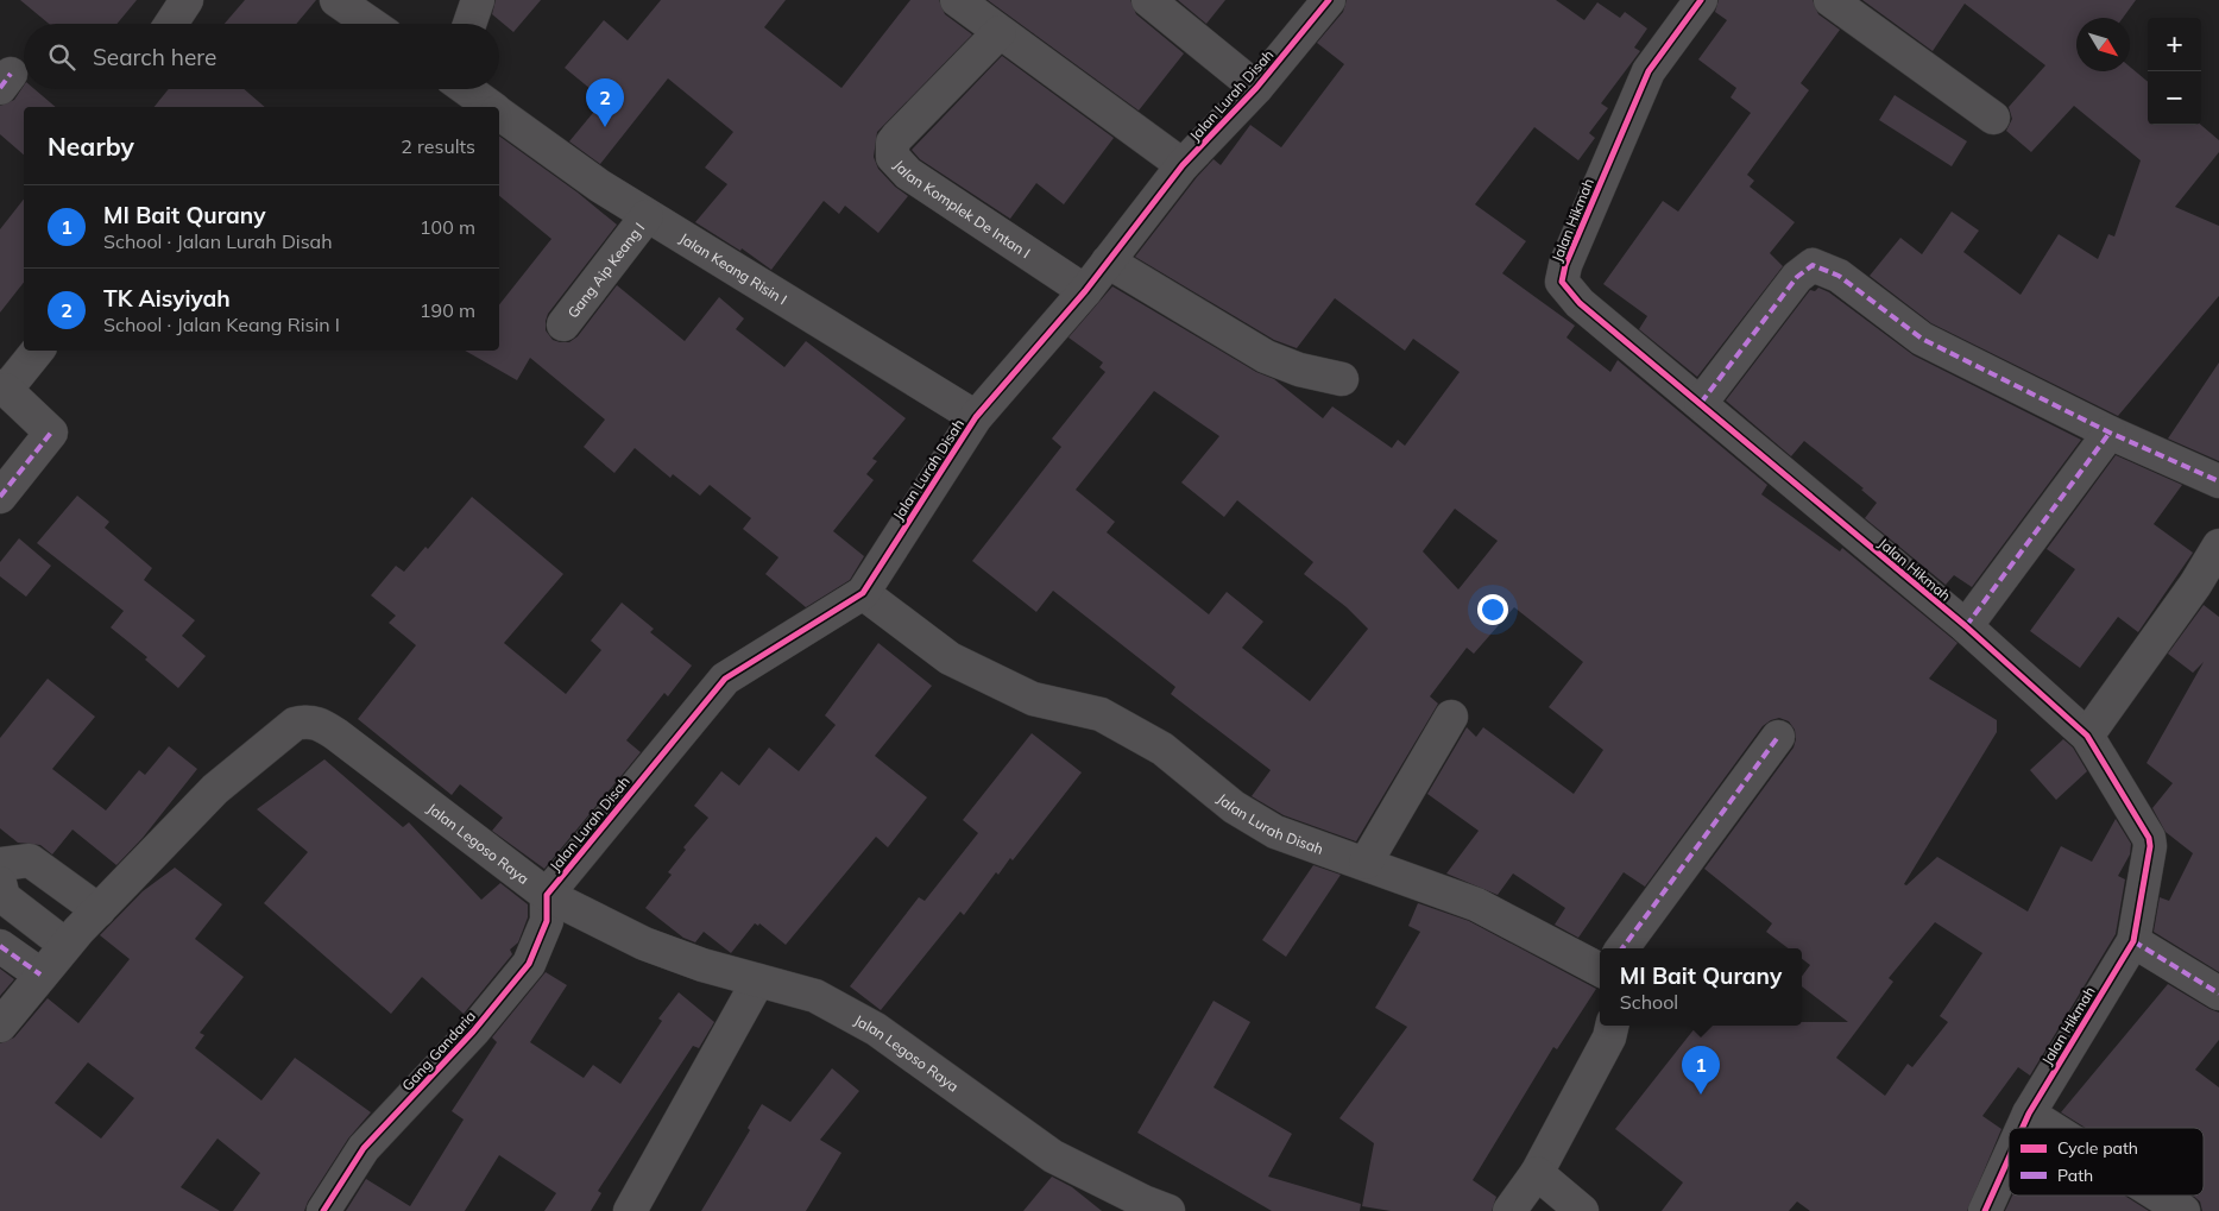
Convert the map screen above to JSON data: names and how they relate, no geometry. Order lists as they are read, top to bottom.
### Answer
{
  "streets": {
    "street": [
      "Jalan Lurah Disah",
      "Jalan Komplek De Intan I",
      "Jalan Hikmah",
      "Jalan Keang Risin I",
      "Gang Aip Keang I",
      "Jalan Legoso Raya",
      "Gang Gandaria"
    ]
  },
  "crossings": [
    ["Jalan Lurah Disah", "Jalan Komplek De Intan I"],
    ["Jalan Lurah Disah", "Jalan Keang Risin I"],
    ["Jalan Lurah Disah", "Jalan Legoso Raya"],
    ["Jalan Lurah Disah", "Gang Gandaria"],
    ["Jalan Keang Risin I", "Gang Aip Keang I"],
    ["Jalan Legoso Raya", "Gang Gandaria"]
  ],
  "legend": ["Cycle path", "Path"],
  "north": "bottom right",
  "page": {
    "map_buttons": ["+", "−"],
    "search": "Search here",
    "pins": ["2", "1"],
    "heading": ["Nearby", "2 results"],
    "list": [
      {
        "mark": "1",
        "name": "MI Bait Qurany",
        "note": "School · Jalan Lurah Disah",
        "value": "100 m"
      },
      {
        "mark": "2",
        "name": "TK Aisyiyah",
        "note": "School · Jalan Keang Risin I",
        "value": "190 m"
      }
    ],
    "popup": ["MI Bait Qurany", "School"]
  }
}
